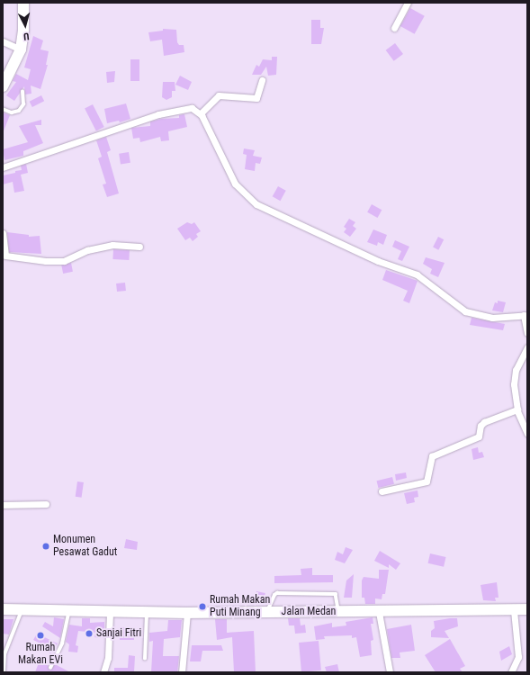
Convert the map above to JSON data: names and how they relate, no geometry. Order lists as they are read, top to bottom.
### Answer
{
  "streets": {
    "highway": ["Jalan Medan"]
  },
  "places": [
    "Monumen Pesawat Gadut",
    "Rumah Makan Puti Minang",
    "Sanjai Fitri",
    "Rumah Makan EVi"
  ],
  "north": "bottom"
}
